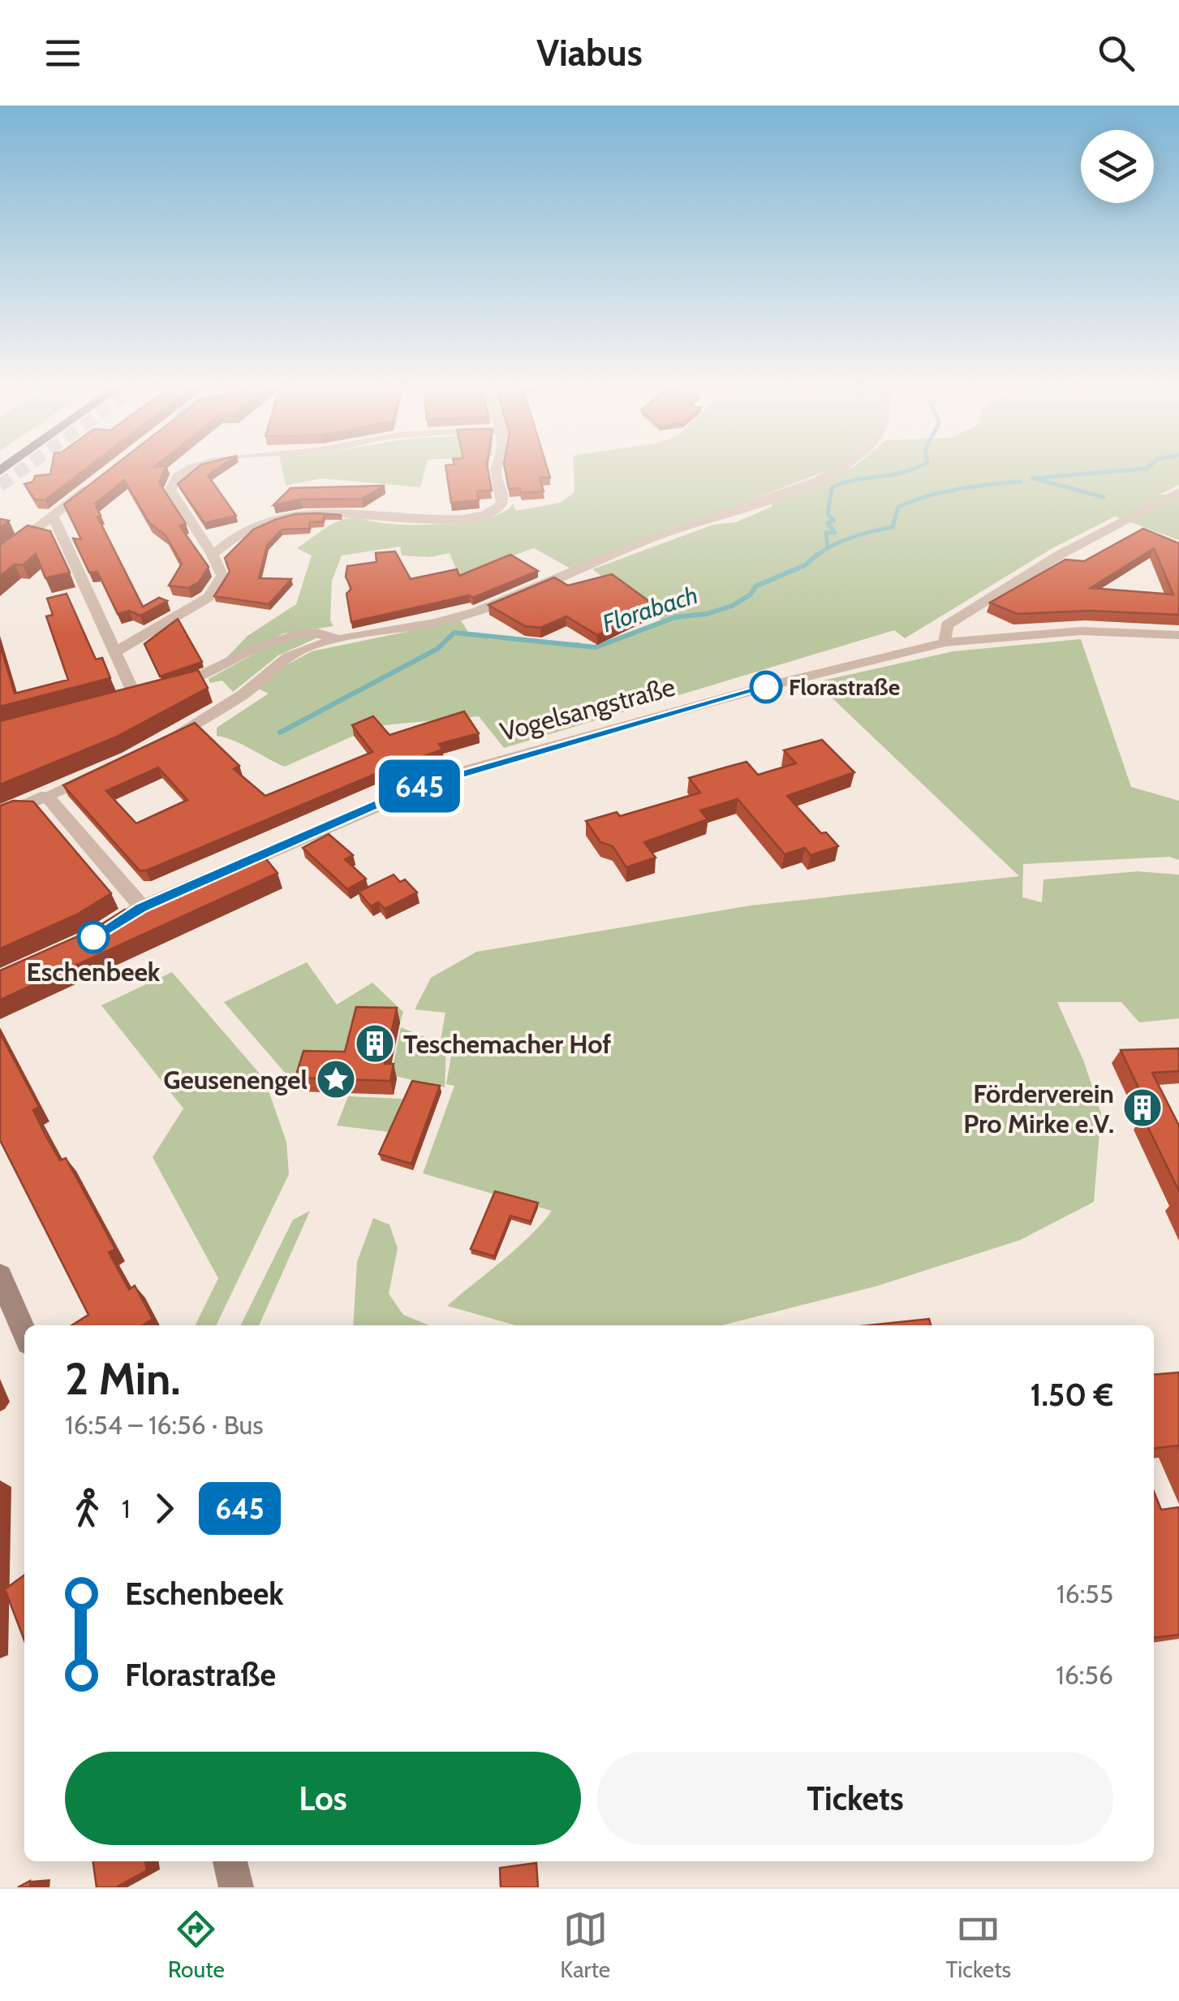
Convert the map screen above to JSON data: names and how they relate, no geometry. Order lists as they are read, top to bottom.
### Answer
{
  "streets": {
    "street": ["Vogelsangstraße"]
  },
  "water": ["Florabach"],
  "places": {
    "other": ["Florastraße", "Eschenbeek"],
    "building": ["Teschemacher Hof", "Förderverein Pro Mirke e.V."],
    "place": ["Geusenengel"]
  },
  "lines": ["bus line 645"],
  "page": {
    "header": "Viabus",
    "on_map": "645",
    "heading": ["2 Min.", "16:54 – 16:56 · Bus", "1.50 €"],
    "legs": ["1", "645"],
    "list": [
      {
        "name": "Eschenbeek",
        "value": "16:55"
      },
      {
        "name": "Florastraße",
        "value": "16:56"
      }
    ],
    "buttons": ["Los", "Tickets"],
    "tabs": ["Route", "Karte", "Tickets"]
  }
}
